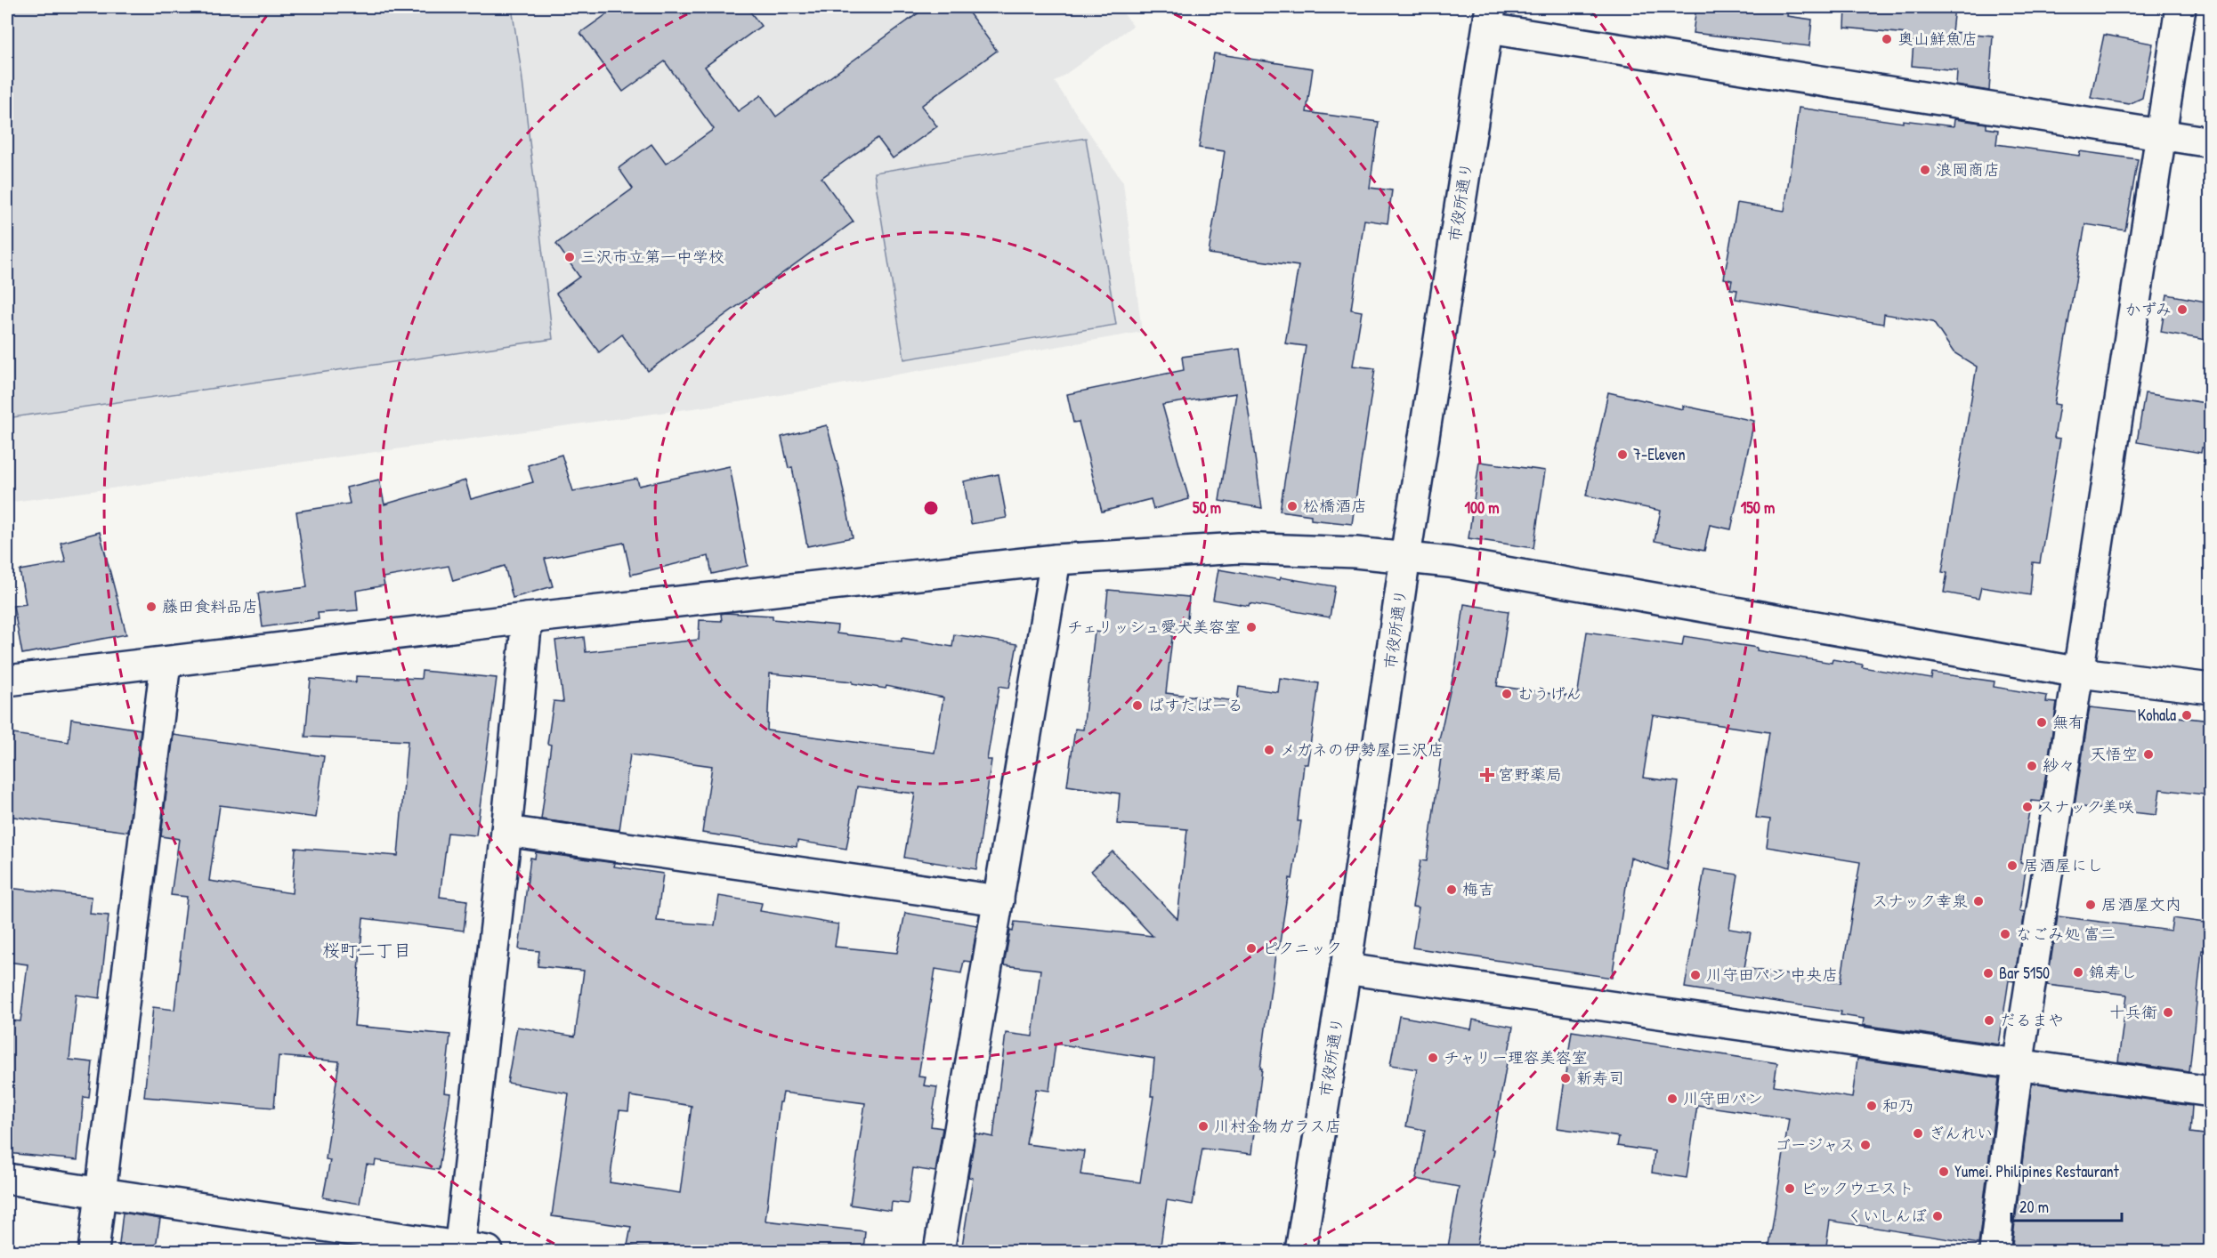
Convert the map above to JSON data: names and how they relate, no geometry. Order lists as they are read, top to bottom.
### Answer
{
  "streets": {
    "street": ["市役所通り"]
  },
  "districts": ["桜町二丁目"],
  "places": {
    "other": [
      "奥山鮮魚店",
      "浪岡商店",
      "三沢市立第一中学校",
      "かずみ",
      "7-Eleven",
      "松橋酒店",
      "藤田食料品店",
      "チェリッシュ愛犬美容室",
      "むうげん",
      "ぱすたばーる",
      "Kohala",
      "無有",
      "メガネの伊勢屋 三沢店",
      "天悟空",
      "紗々",
      "スナック美咲",
      "居酒屋にし",
      "梅吉",
      "スナック幸泉",
      "居酒屋文内",
      "なごみ処 富二",
      "ピクニック",
      "錦寿し",
      "Bar 5150",
      "川守田パン 中央店",
      "十兵衛",
      "だるまや",
      "チャリー理容美容室",
      "新寿司",
      "川守田パン",
      "和乃",
      "川村金物ガラス店",
      "ぎんれい",
      "ゴージャス",
      "Yumei. Philipines Restaurant",
      "ビックウエスト",
      "くいしんぼ"
    ],
    "health": ["宮野薬局"]
  },
  "scale_bar": "20 m",
  "rings": ["50 m", "100 m", "150 m"]
}
